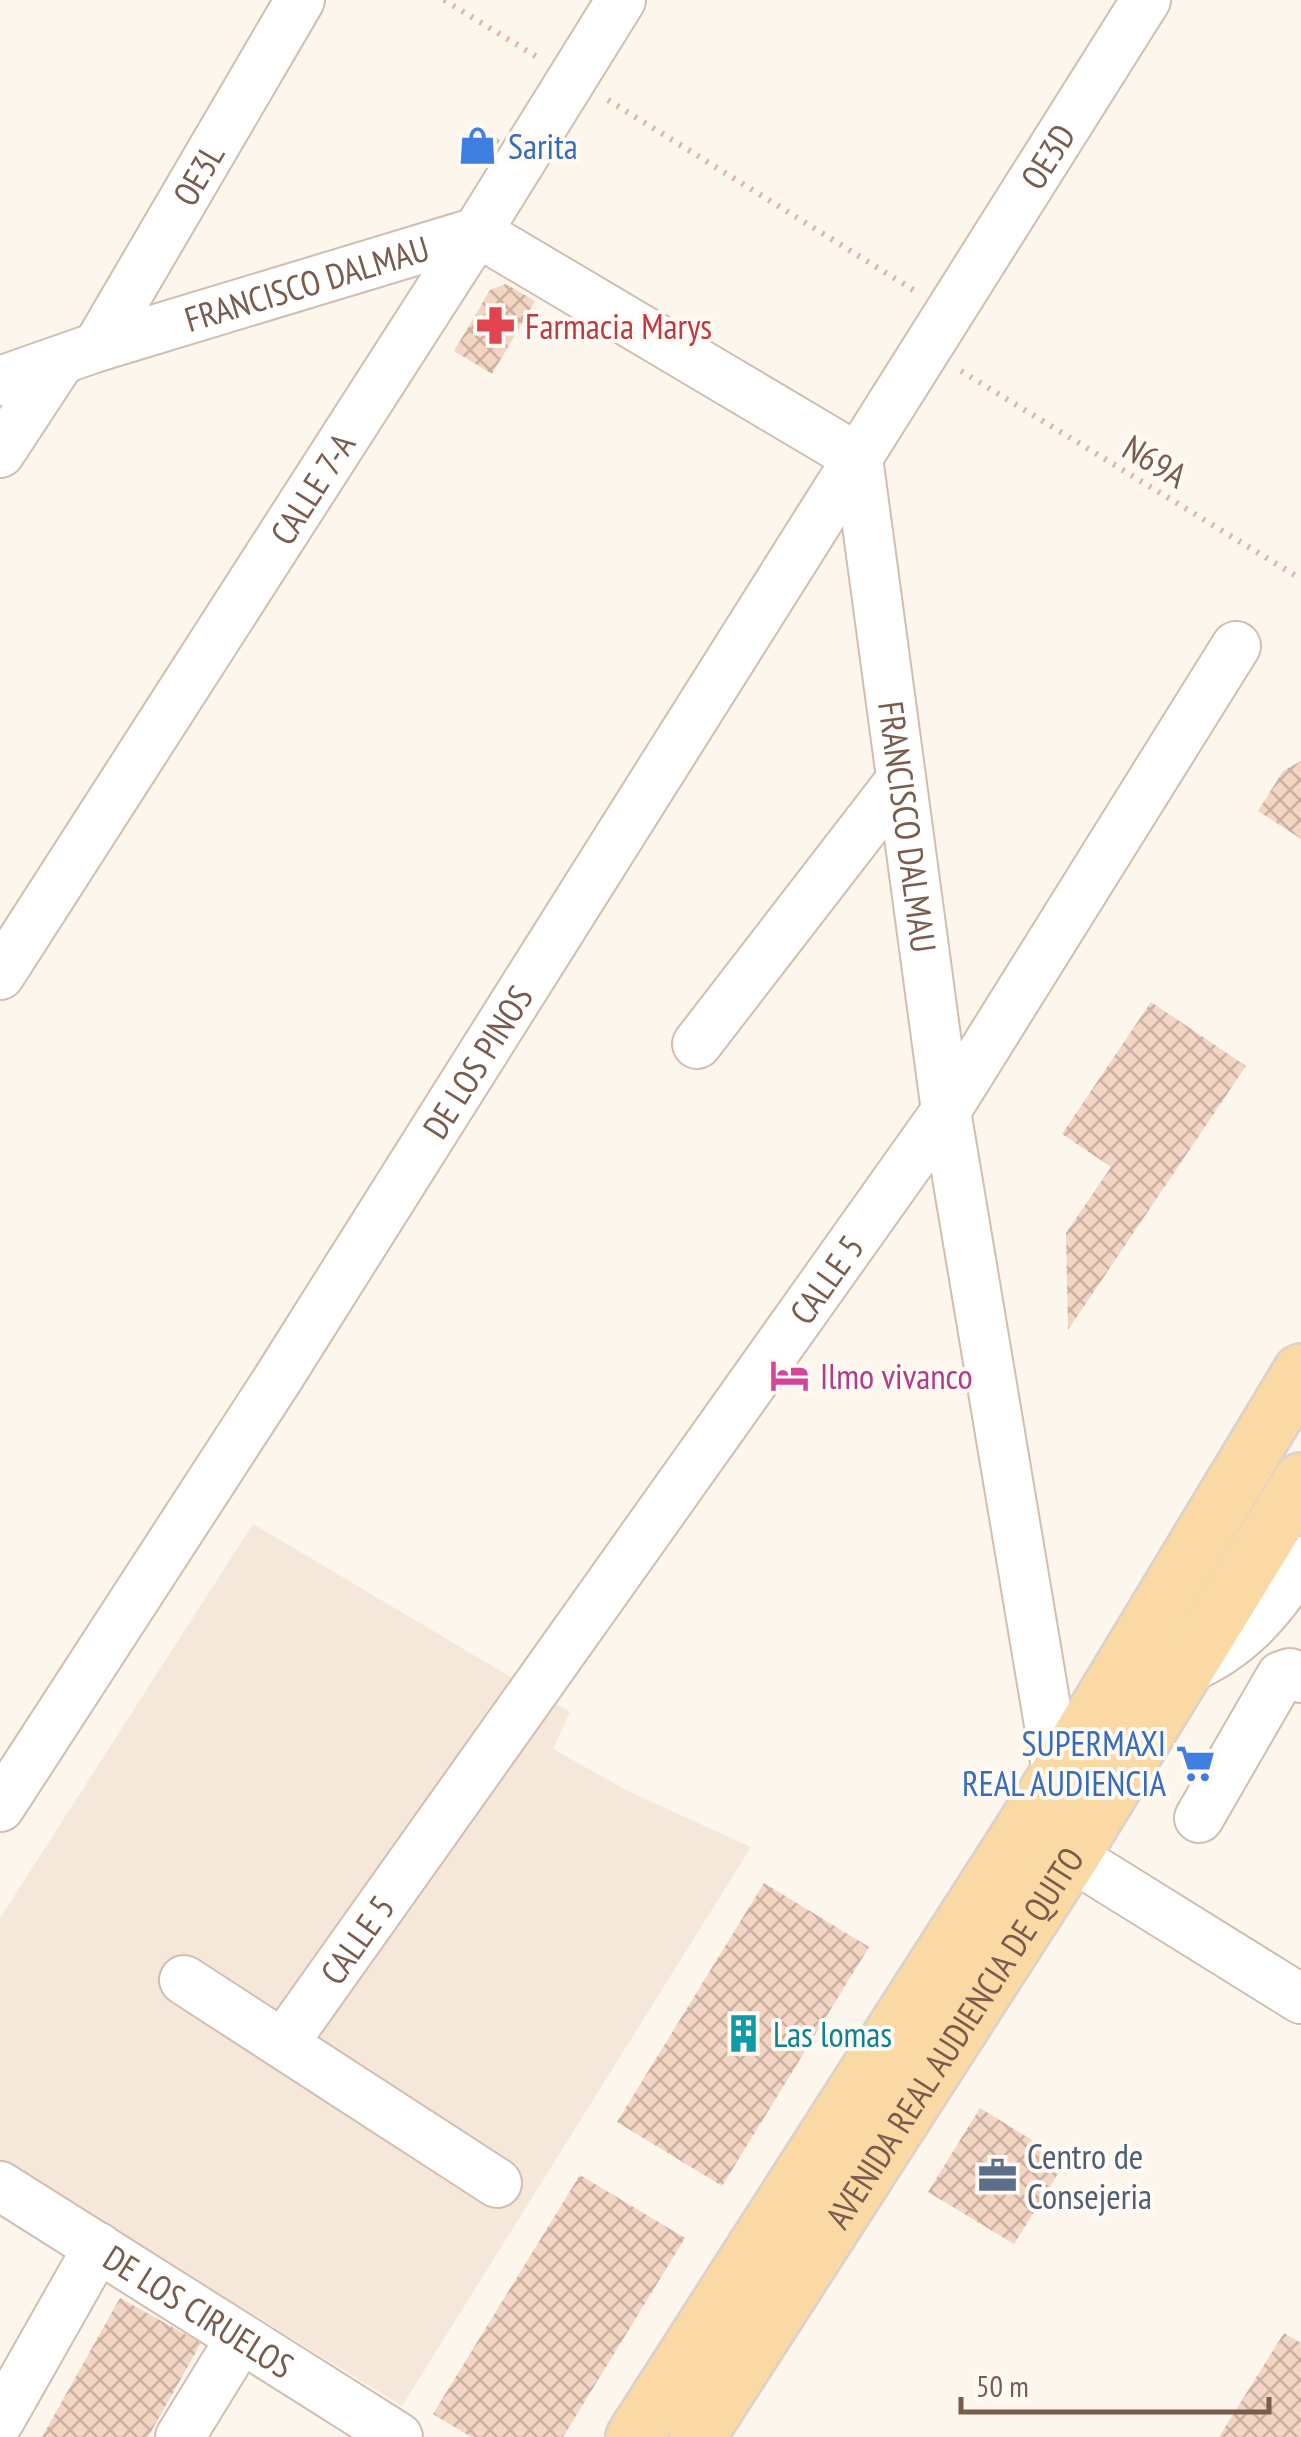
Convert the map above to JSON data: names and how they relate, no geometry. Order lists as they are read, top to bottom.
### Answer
{
  "streets": {
    "main road": ["AVENIDA REAL AUDIENCIA DE QUITO"],
    "street": [
      "OE3D",
      "OE3L",
      "FRANCISCO DALMAU",
      "CALLE 7-A",
      "DE LOS PINOS",
      "CALLE 5",
      "DE LOS CIRUELOS"
    ],
    "path": ["N69A"]
  },
  "crossings": [
    ["OE3D", "DE LOS PINOS"],
    ["OE3L", "FRANCISCO DALMAU"],
    ["FRANCISCO DALMAU", "CALLE 7-A"],
    ["FRANCISCO DALMAU", "DE LOS PINOS"],
    ["FRANCISCO DALMAU", "CALLE 5"],
    ["FRANCISCO DALMAU", "AVENIDA REAL AUDIENCIA DE QUITO"]
  ],
  "places": {
    "shop": ["Sarita"],
    "pharmacy": ["Farmacia Marys"],
    "hotel": ["Ilmo vivanco"],
    "supermarket": ["SUPERMAXI REAL AUDIENCIA"],
    "building": ["Las lomas"],
    "office": ["Centro de Consejeria"]
  },
  "scale_bar": "50 m"
}
